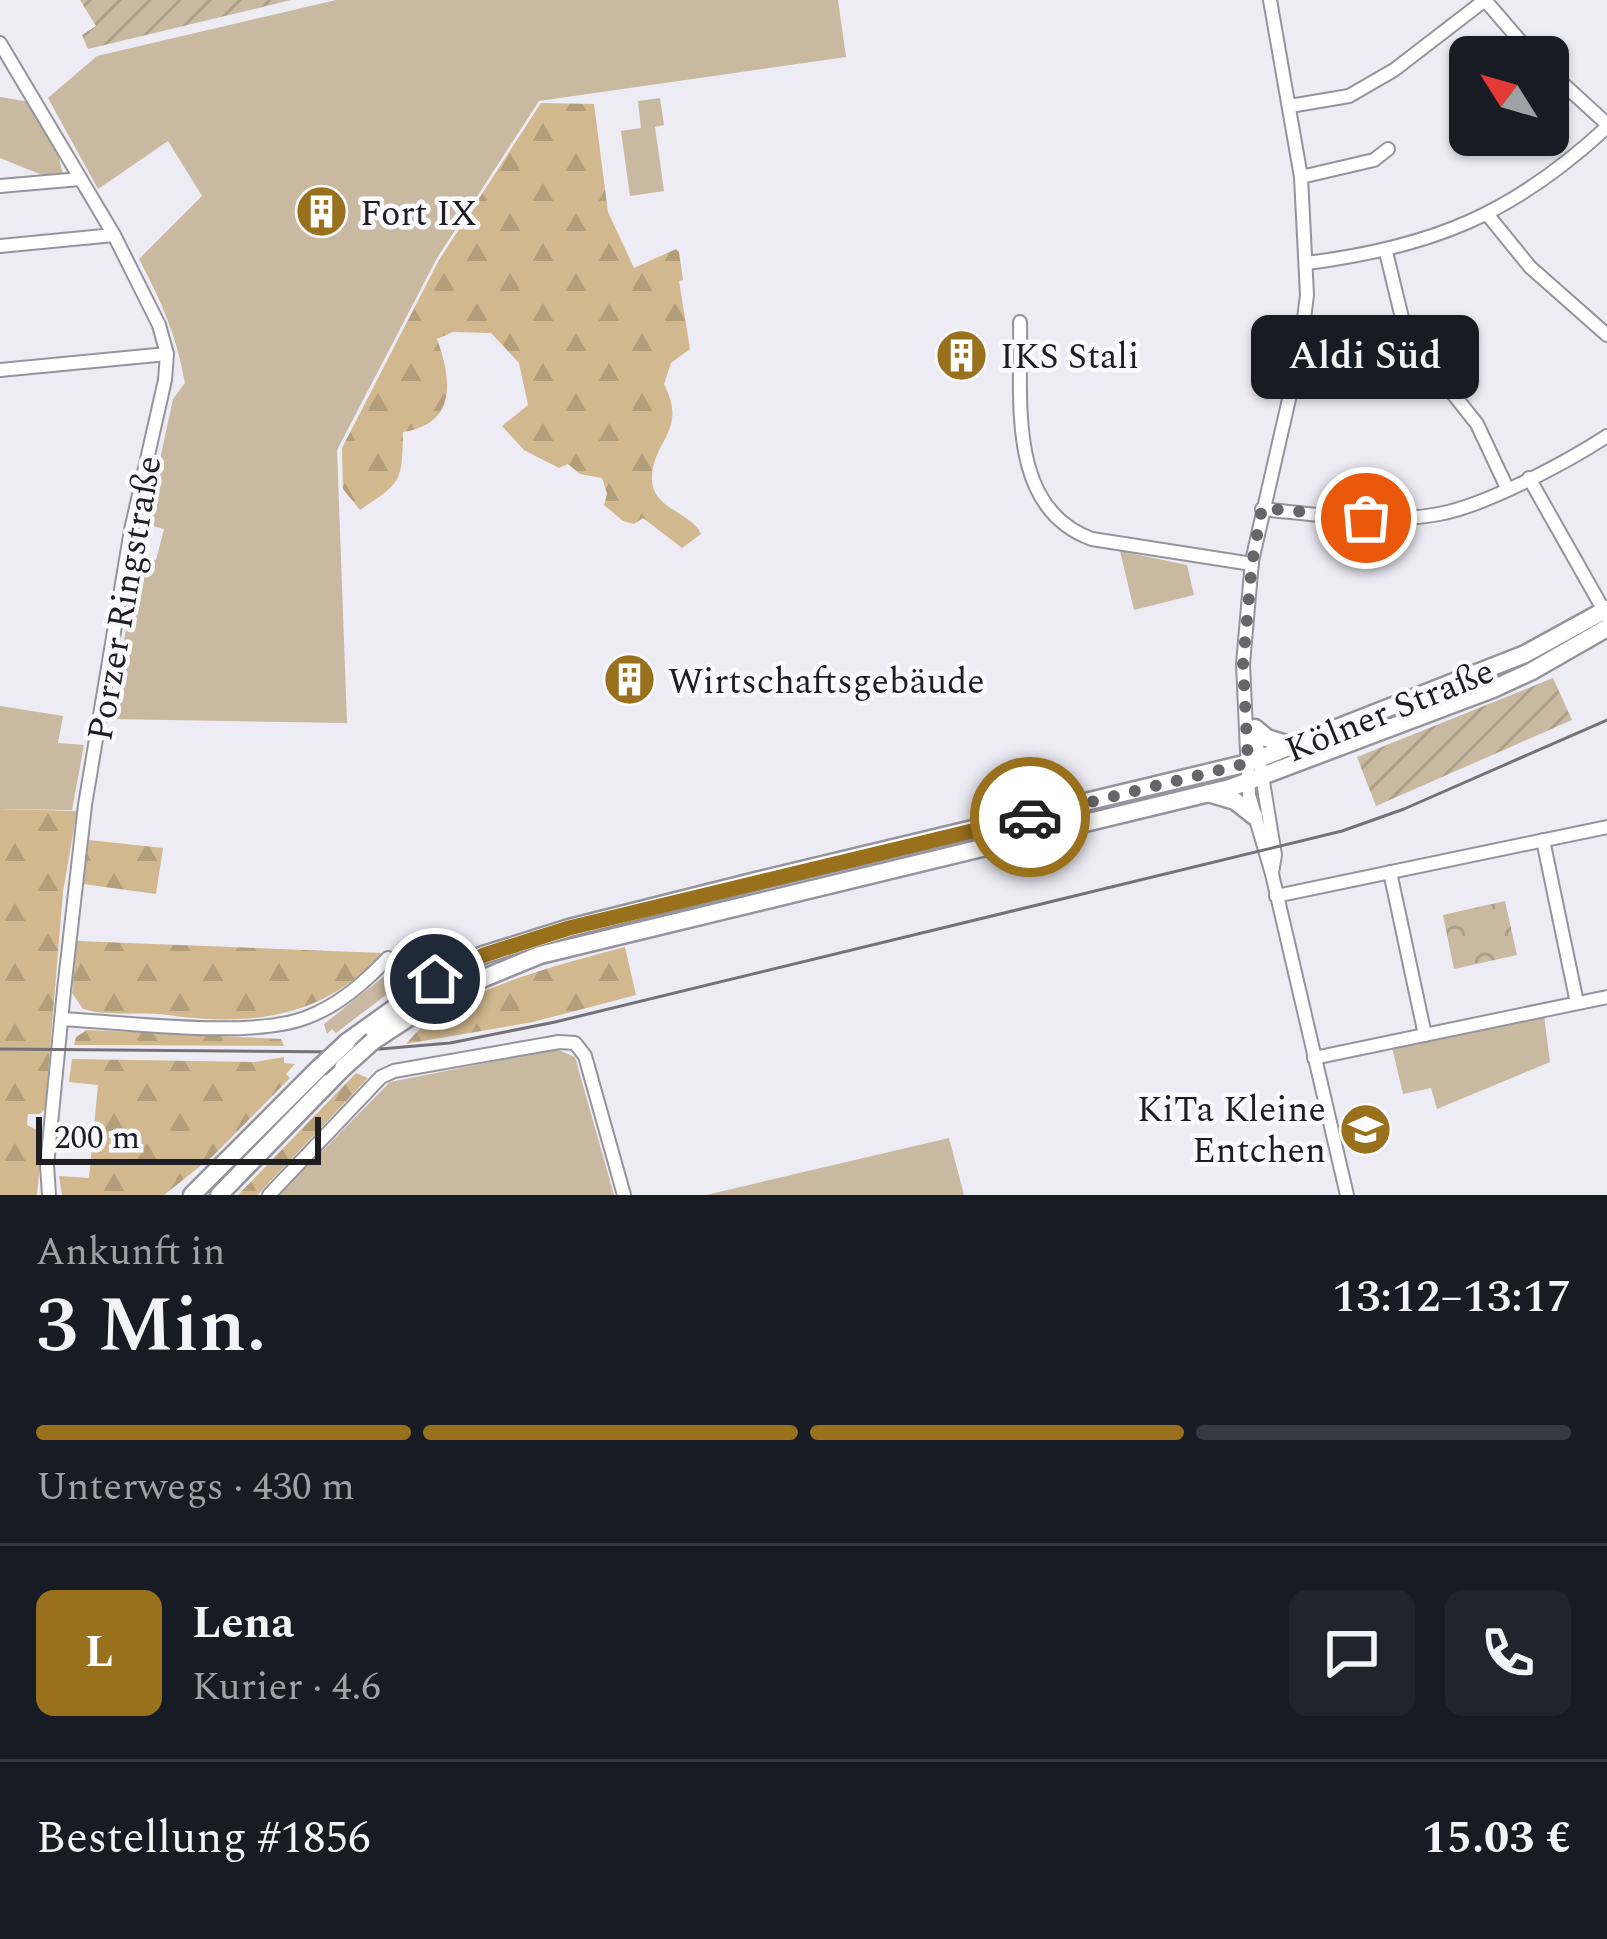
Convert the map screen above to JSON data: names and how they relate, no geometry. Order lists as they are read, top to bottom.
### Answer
{
  "streets": {
    "main road": ["Kölner Straße"],
    "street": ["Porzer Ringstraße"]
  },
  "places": {
    "building": ["Fort IX", "IKS Stali", "Wirtschaftsgebäude"],
    "other": ["Aldi Süd"],
    "school or university": ["KiTa Kleine Entchen"]
  },
  "scale_bar": "200 m",
  "north": "top left",
  "page": {
    "bubble": "Aldi Süd",
    "scale": "200 m",
    "heading": ["3 Min.", "Ankunft in", "13:12–13:17"],
    "panel": [
      "Lena",
      "Kurier · 4.6",
      "Bestellung #1856",
      "15.03 €"
    ],
    "bar": "Unterwegs · 430 m",
    "round": "L"
  }
}
